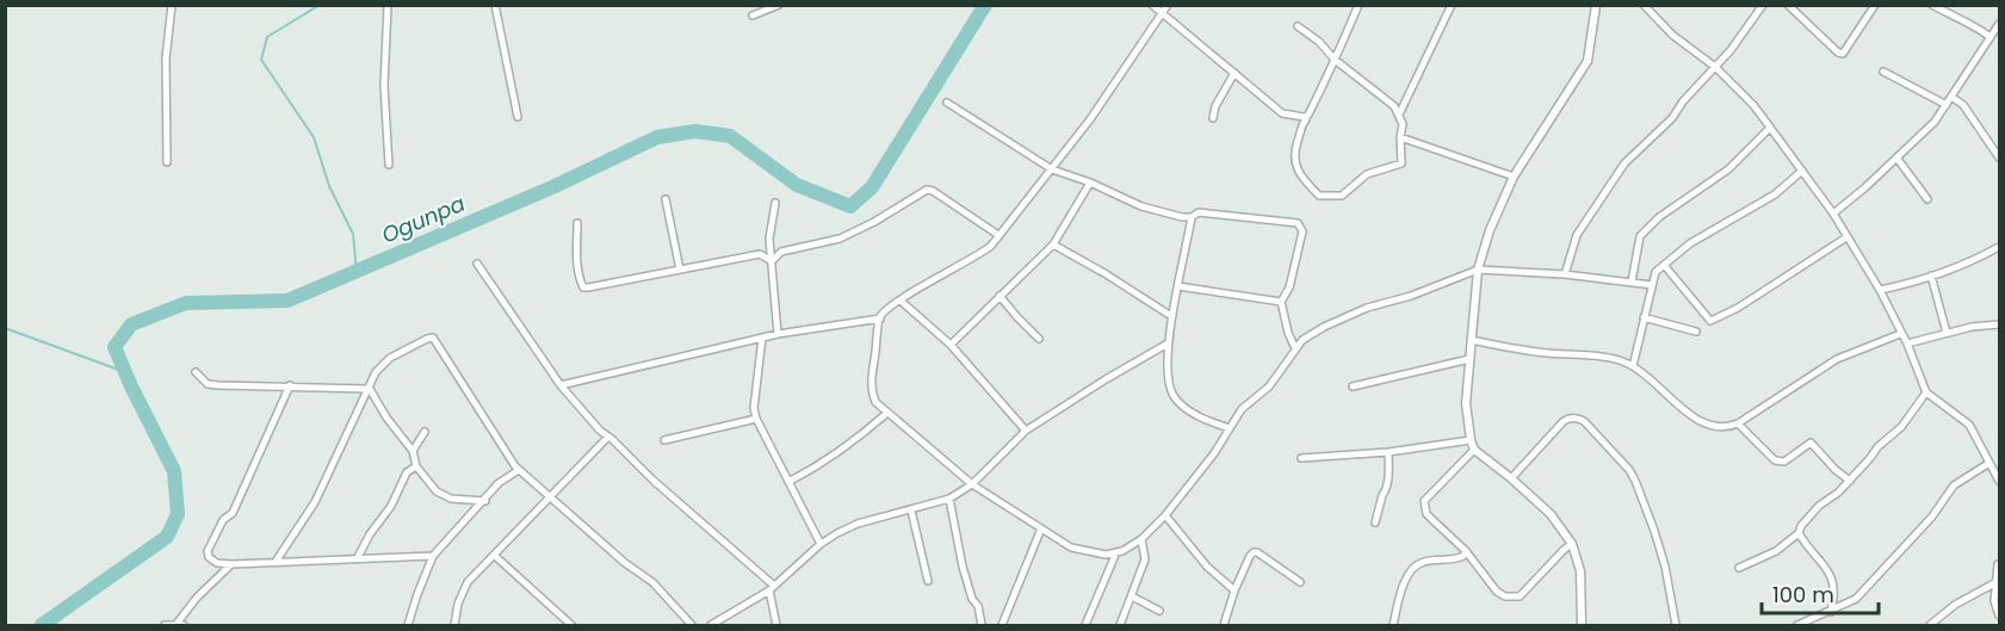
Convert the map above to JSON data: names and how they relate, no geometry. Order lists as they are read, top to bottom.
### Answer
{
  "water": ["Ogunpa"],
  "scale_bar": "100 m"
}
